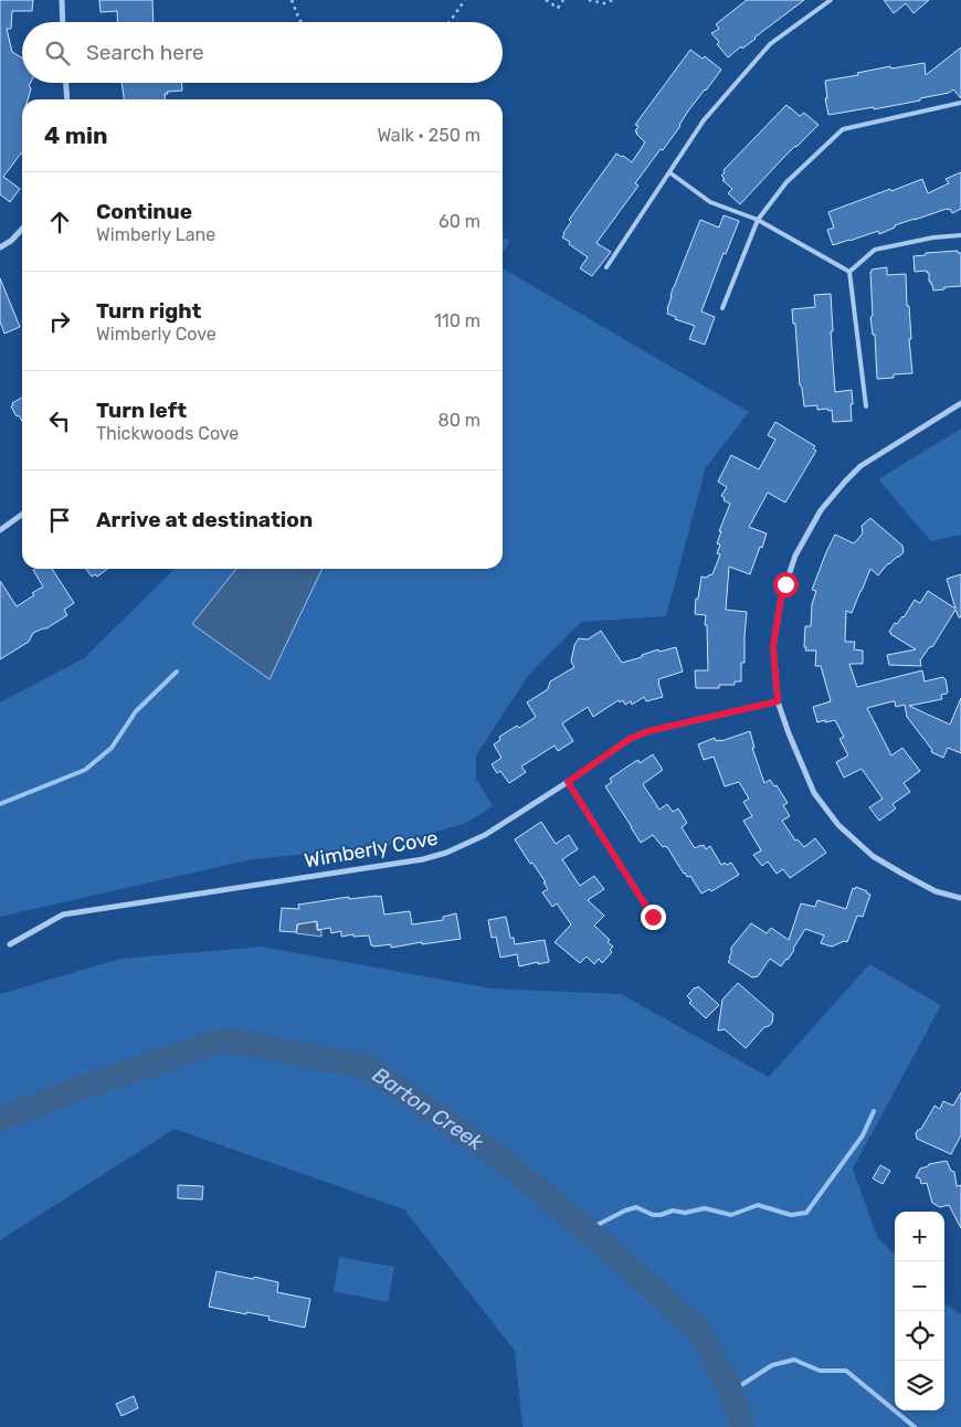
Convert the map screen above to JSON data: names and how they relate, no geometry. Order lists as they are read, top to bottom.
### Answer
{
  "streets": {
    "street": ["Wimberly Cove"]
  },
  "water": ["Barton Creek"],
  "page": {
    "search": "Search here",
    "heading": ["4 min", "Walk · 250 m"],
    "list": [
      ["Continue", "Wimberly Lane", "60 m"],
      ["Turn right", "Wimberly Cove", "110 m"],
      ["Turn left", "Thickwoods Cove", "80 m"],
      "Arrive at destination"
    ],
    "map_buttons": ["+", "−"]
  }
}
